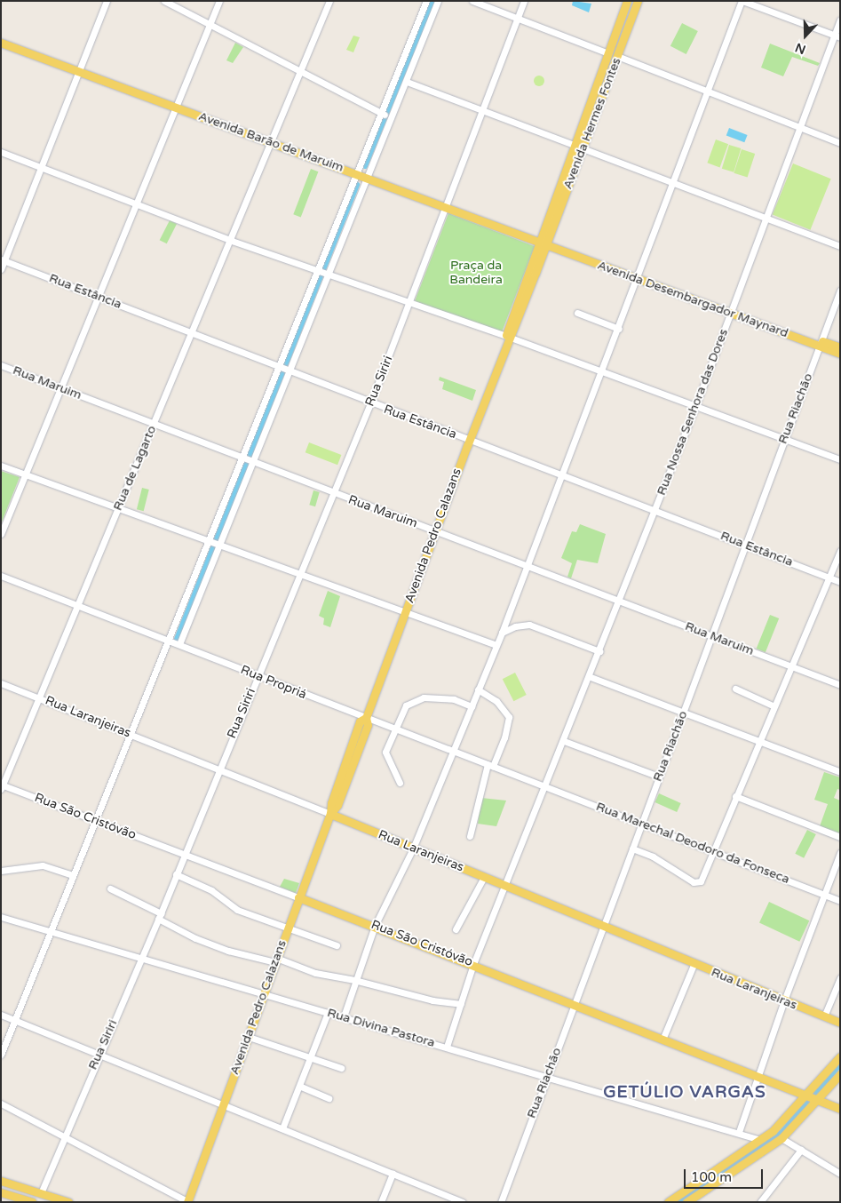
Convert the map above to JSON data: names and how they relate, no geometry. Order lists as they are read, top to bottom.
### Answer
{
  "streets": {
    "main road": [
      "Avenida Hermes Fontes",
      "Avenida Barão de Maruim",
      "Avenida Desembargador Maynard",
      "Avenida Pedro Calazans",
      "Rua Laranjeiras",
      "Rua São Cristóvão"
    ],
    "street": [
      "Rua Estância",
      "Rua Siriri",
      "Rua Maruim",
      "Rua Riachão",
      "Rua Nossa Senhora das Dores",
      "Rua de Lagarto",
      "Rua Propriá",
      "Rua Marechal Deodoro da Fonseca",
      "Rua Divina Pastora"
    ]
  },
  "crossings": [
    ["Avenida Hermes Fontes", "Avenida Barão de Maruim"],
    ["Avenida Hermes Fontes", "Avenida Desembargador Maynard"],
    ["Avenida Hermes Fontes", "Avenida Pedro Calazans"],
    ["Avenida Barão de Maruim", "Avenida Desembargador Maynard"],
    ["Avenida Barão de Maruim", "Rua Siriri"],
    ["Avenida Barão de Maruim", "Rua de Lagarto"],
    ["Avenida Barão de Maruim", "Avenida Pedro Calazans"],
    ["Rua Estância", "Rua Siriri"],
    ["Rua Estância", "Rua Riachão"],
    ["Rua Estância", "Rua Nossa Senhora das Dores"],
    ["Rua Estância", "Rua de Lagarto"],
    ["Rua Estância", "Avenida Pedro Calazans"],
    ["Avenida Desembargador Maynard", "Rua Riachão"],
    ["Avenida Desembargador Maynard", "Rua Nossa Senhora das Dores"],
    ["Avenida Desembargador Maynard", "Avenida Pedro Calazans"],
    ["Rua Siriri", "Rua Maruim"],
    ["Rua Siriri", "Rua Propriá"],
    ["Rua Siriri", "Rua Laranjeiras"],
    ["Rua Siriri", "Rua São Cristóvão"],
    ["Rua Siriri", "Rua Divina Pastora"],
    ["Rua Maruim", "Rua Riachão"],
    ["Rua Maruim", "Rua Nossa Senhora das Dores"],
    ["Rua Maruim", "Rua de Lagarto"],
    ["Rua Maruim", "Avenida Pedro Calazans"],
    ["Rua Riachão", "Rua Laranjeiras"],
    ["Rua Riachão", "Rua São Cristóvão"],
    ["Rua Riachão", "Rua Marechal Deodoro da Fonseca"],
    ["Rua Riachão", "Rua Divina Pastora"],
    ["Rua Nossa Senhora das Dores", "Rua Propriá"],
    ["Rua Nossa Senhora das Dores", "Rua Laranjeiras"],
    ["Rua Nossa Senhora das Dores", "Rua São Cristóvão"],
    ["Rua Nossa Senhora das Dores", "Rua Marechal Deodoro da Fonseca"],
    ["Rua Nossa Senhora das Dores", "Rua Divina Pastora"],
    ["Rua de Lagarto", "Rua Propriá"],
    ["Rua de Lagarto", "Rua Laranjeiras"],
    ["Rua de Lagarto", "Rua São Cristóvão"],
    ["Avenida Pedro Calazans", "Rua Propriá"],
    ["Avenida Pedro Calazans", "Rua Laranjeiras"],
    ["Avenida Pedro Calazans", "Rua São Cristóvão"],
    ["Avenida Pedro Calazans", "Rua Divina Pastora"],
    ["Rua Propriá", "Rua Marechal Deodoro da Fonseca"]
  ],
  "districts": ["GETÚLIO VARGAS"],
  "parks": ["Praça da Bandeira"],
  "scale_bar": "100 m",
  "north": "bottom"
}
